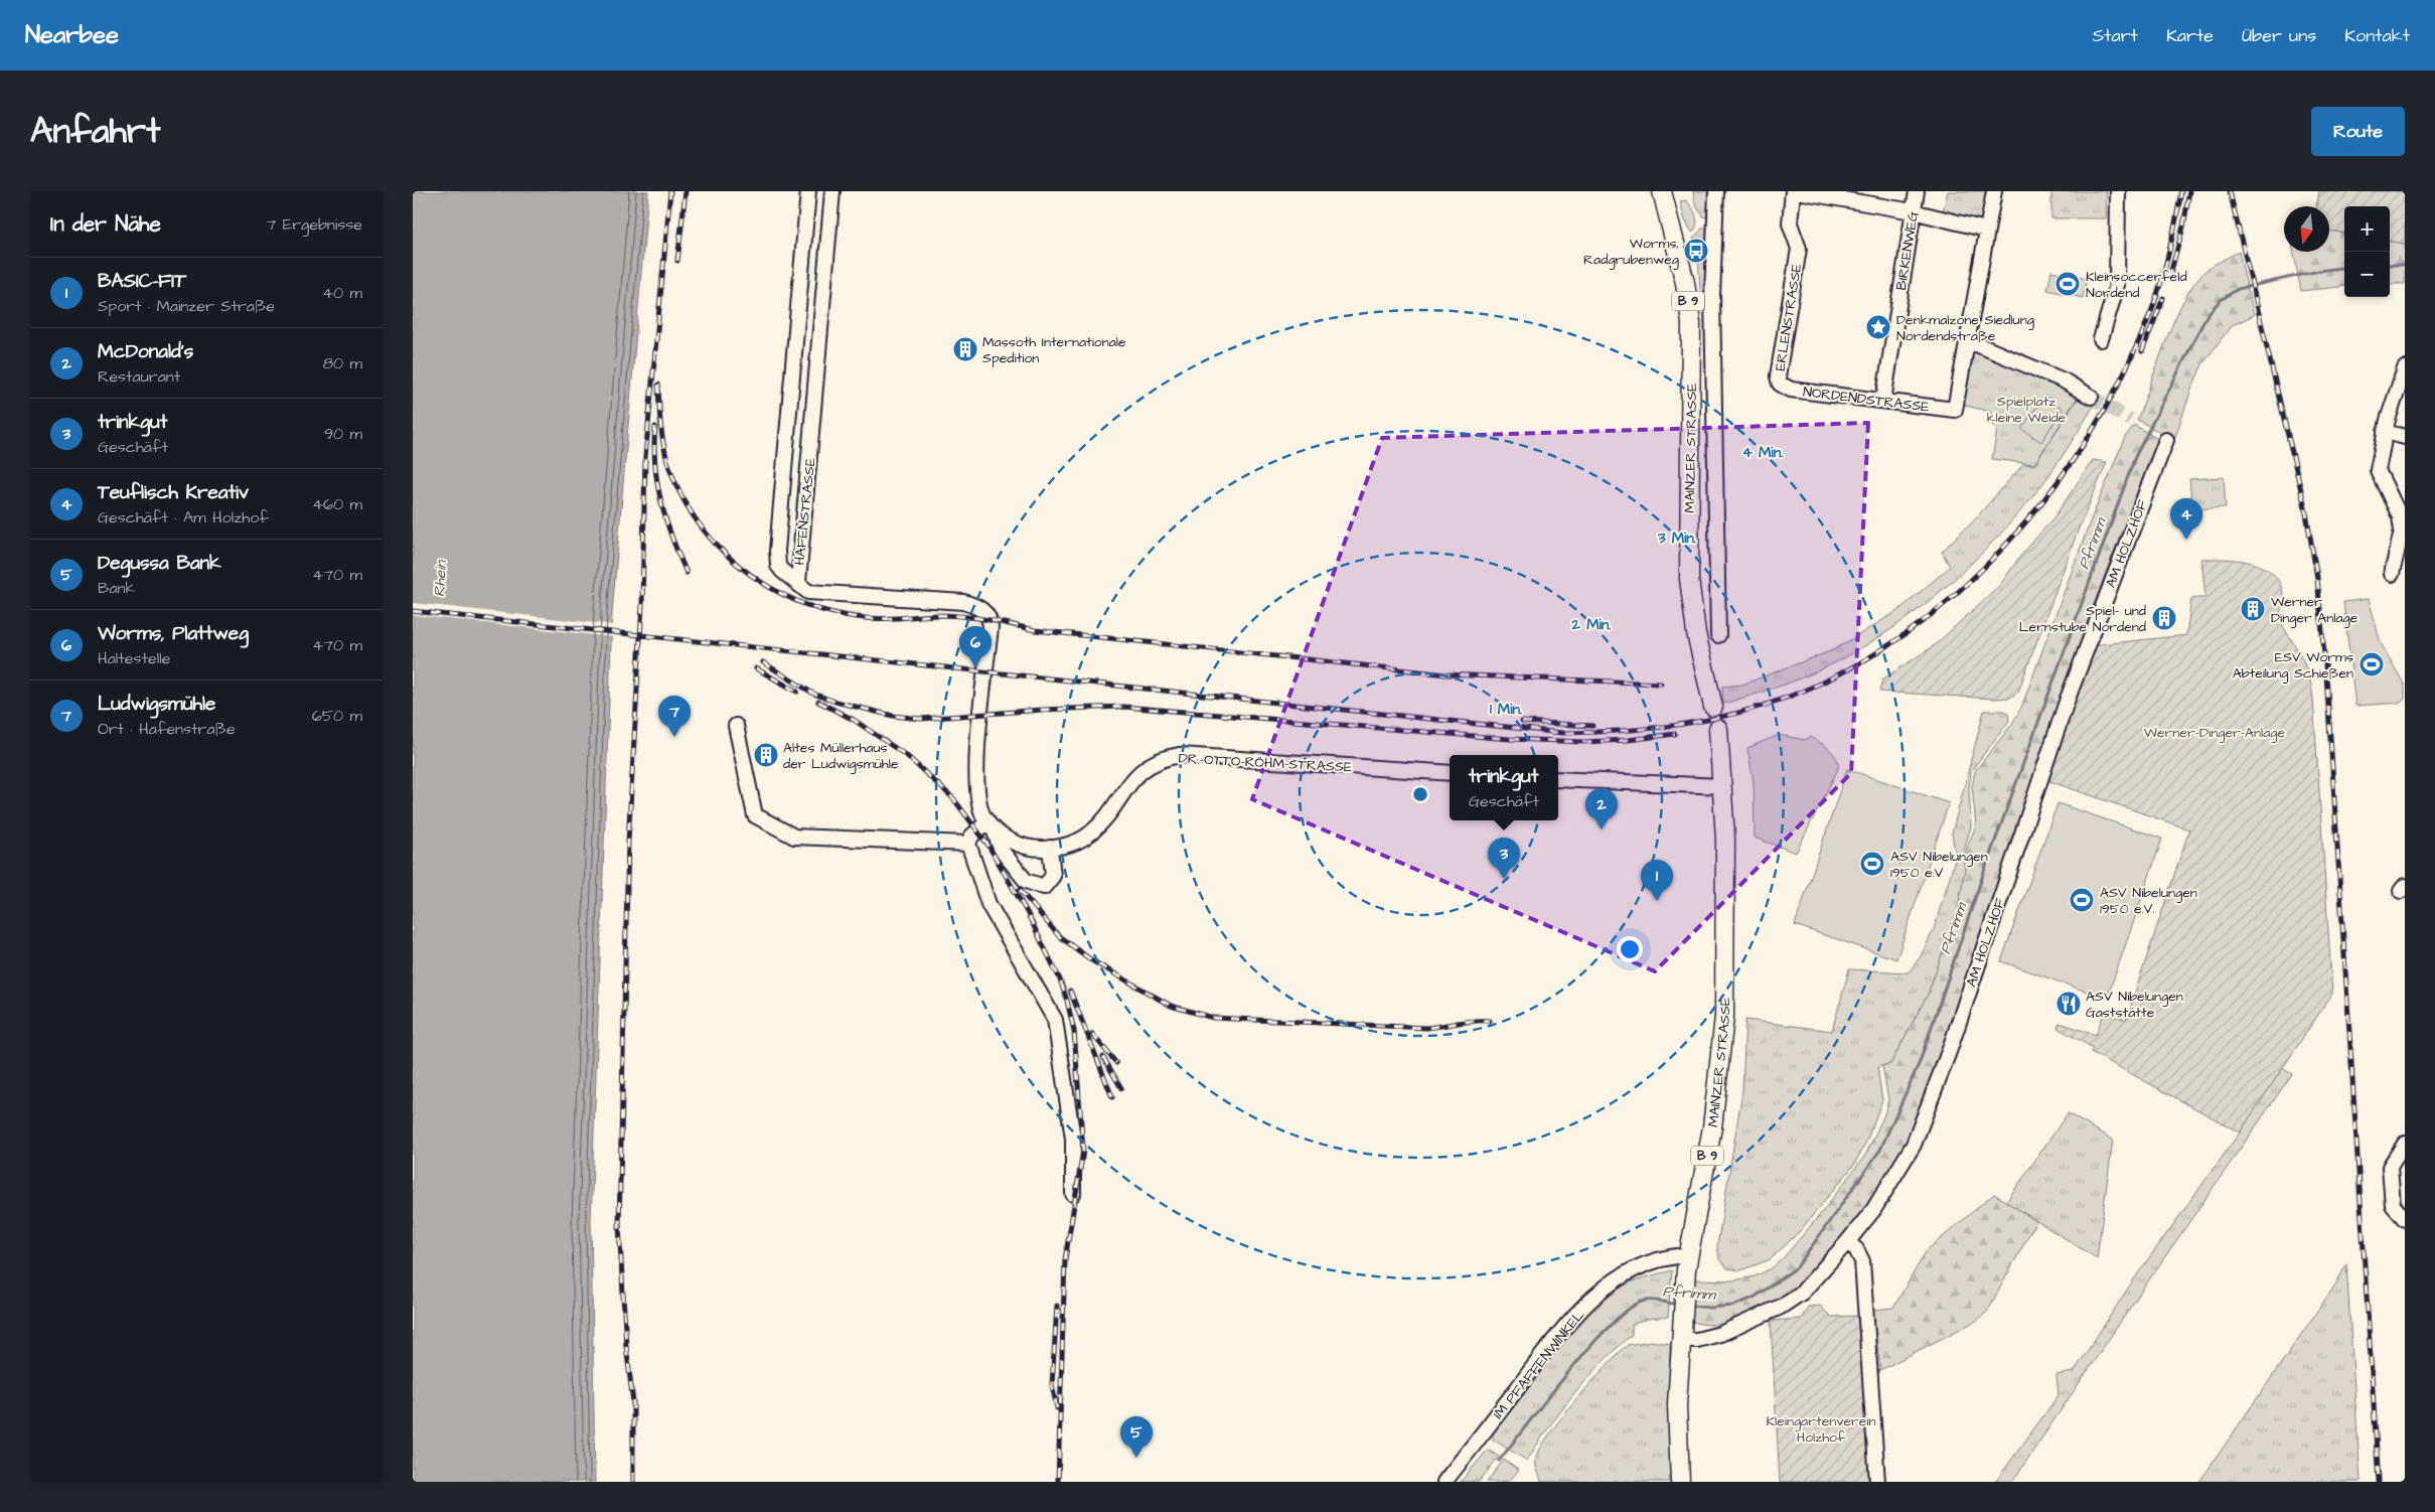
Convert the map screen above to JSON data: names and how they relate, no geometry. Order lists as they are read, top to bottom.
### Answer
{
  "streets": {
    "main road": ["B 9", "MAINZER STRASSE"],
    "street": [
      "BIRKENWEG",
      "ERLENSTRASSE",
      "NORDENDSTRASSE",
      "HAFENSTRASSE",
      "AM HOLZHOF",
      "DR.-OTTO-RÖHM-STRASSE",
      "IM PFAFFENWINKEL"
    ]
  },
  "crossings": [
    ["BIRKENWEG", "NORDENDSTRASSE"],
    ["ERLENSTRASSE", "NORDENDSTRASSE"],
    ["MAINZER STRASSE", "AM HOLZHOF"],
    ["MAINZER STRASSE", "IM PFAFFENWINKEL"]
  ],
  "water": ["Pfrimm", "Rhein"],
  "parks": ["Spielplatz kleine Weide", "Werner-Dinger-Anlage", "Kleingartenverein Holzhof"],
  "places": {
    "bus stop": ["Worms, Radgrubenweg"],
    "sports": [
      "Kleinsoccerfeld Nordend",
      "ESV Worms Abteilung Schießen",
      "ASV Nibelungen 1950 e.V",
      "ASV Nibelungen 1950 e.V."
    ],
    "place": ["Denkmalzone Siedlung Nordendstraße"],
    "building": [
      "Massoth Internationale Spedition",
      "Werner Dinger Anlage",
      "Spiel- und Lernstube Nordend",
      "Altes Müllerhaus der Ludwigsmühle"
    ],
    "restaurant": ["ASV Nibelungen Gaststätte"]
  },
  "north": "bottom",
  "page": {
    "header": "Nearbee",
    "nav": [
      "Start",
      "Karte",
      "Über uns",
      "Kontakt"
    ],
    "title": "Anfahrt",
    "buttons": "Route",
    "heading": ["In der Nähe", "7 Ergebnisse"],
    "map_buttons": ["+", "−"],
    "list": [
      {
        "mark": "1",
        "name": "BASIC-FIT",
        "note": "Sport · Mainzer Straße",
        "value": "40 m"
      },
      {
        "mark": "2",
        "name": "McDonald's",
        "note": "Restaurant",
        "value": "80 m"
      },
      {
        "mark": "3",
        "name": "trinkgut",
        "note": "Geschäft",
        "value": "90 m"
      },
      {
        "mark": "4",
        "name": "Teuflisch Kreativ",
        "note": "Geschäft · Am Holzhof",
        "value": "460 m"
      },
      {
        "mark": "5",
        "name": "Degussa Bank",
        "note": "Bank",
        "value": "470 m"
      },
      {
        "mark": "6",
        "name": "Worms, Plattweg",
        "note": "Haltestelle",
        "value": "470 m"
      },
      {
        "mark": "7",
        "name": "Ludwigsmühle",
        "note": "Ort · Hafenstraße",
        "value": "650 m"
      }
    ],
    "pins": [
      "4",
      "6",
      "7",
      "2",
      "3",
      "1",
      "5"
    ],
    "popup": ["trinkgut", "Geschäft"]
  },
  "rings": [
    "4 Min.",
    "3 Min.",
    "2 Min.",
    "1 Min."
  ]
}
